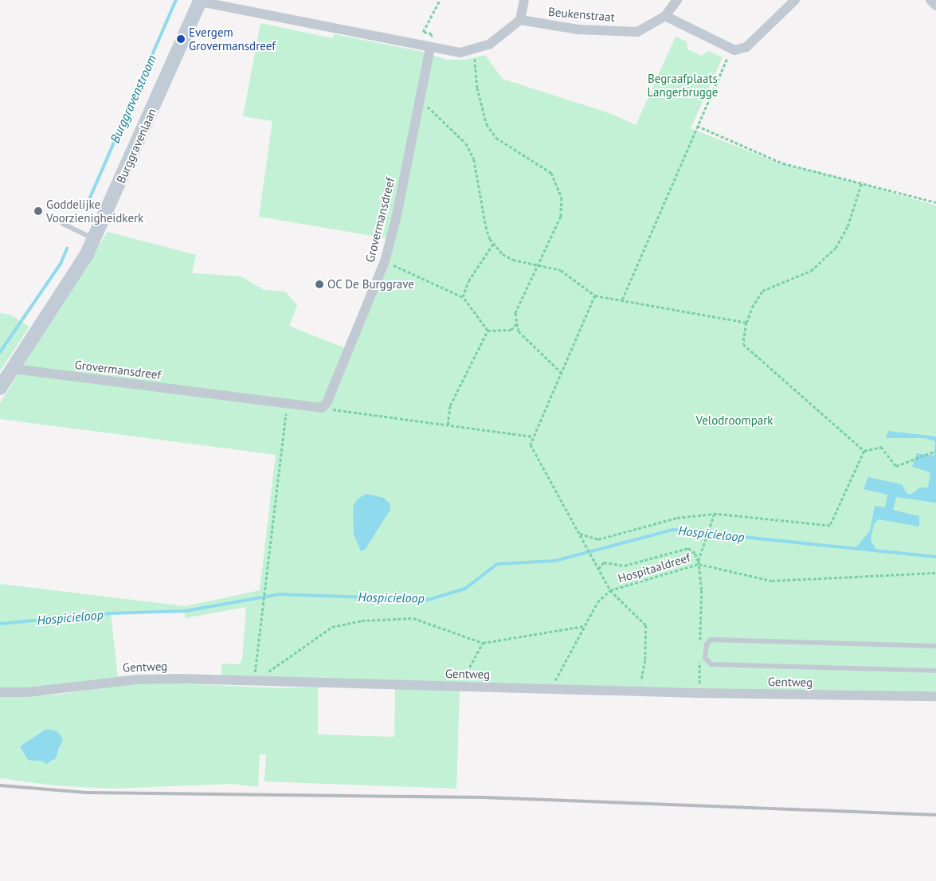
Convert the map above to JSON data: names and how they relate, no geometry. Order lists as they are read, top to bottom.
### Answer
{
  "streets": {
    "main road": ["Burggravenlaan"],
    "street": ["Beukenstraat", "Grovermansdreef", "Gentweg"],
    "path": ["Hospitaaldreef"]
  },
  "crossings": [
    ["Burggravenlaan", "Grovermansdreef"],
    ["Hospitaaldreef", "Gentweg"]
  ],
  "water": ["Burggravenstroom", "Hospicieloop"],
  "parks": ["Begraafplaats Langerbrugge", "Velodroompark"],
  "places": ["Evergem Grovermansdreef", "Goddelijke Voorzienigheidkerk", "OC De Burggrave"]
}
